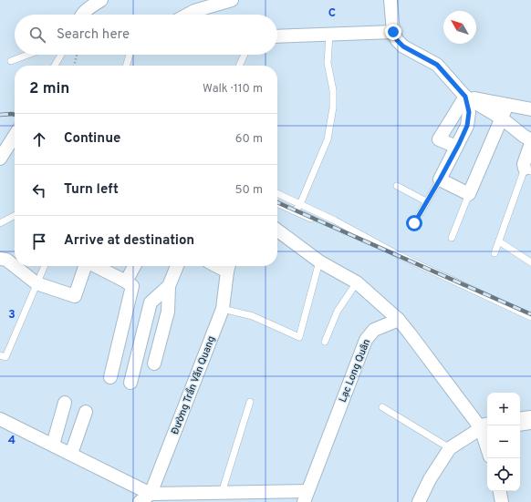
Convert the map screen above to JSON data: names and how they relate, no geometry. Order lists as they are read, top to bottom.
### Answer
{
  "streets": {
    "street": ["Lạc Long Quân", "Đường Trần Văn Quang"]
  },
  "north": "top left",
  "page": {
    "search": "Search here",
    "heading": ["2 min", "Walk · 110 m"],
    "list": [
      ["Continue", "60 m"],
      ["Turn left", "50 m"],
      "Arrive at destination"
    ],
    "map_buttons": ["+", "−"]
  },
  "grid": {
    "columns": ["C"],
    "rows": ["3", "4"]
  }
}
